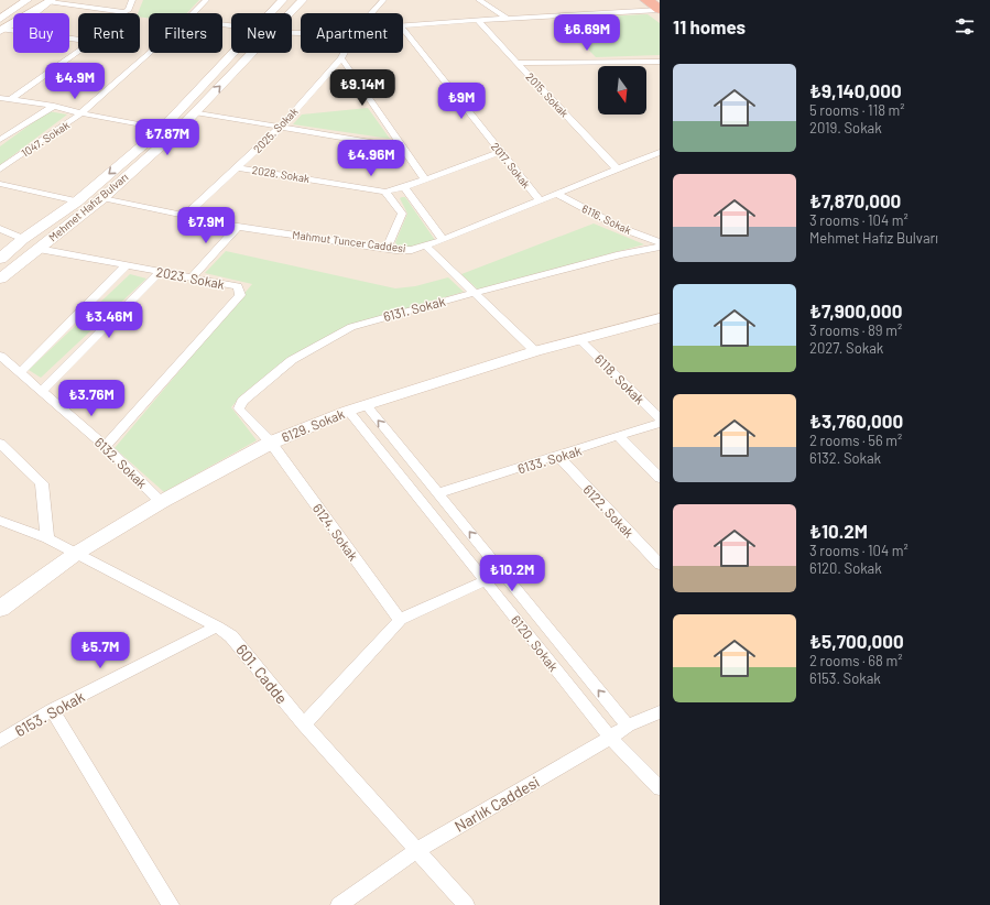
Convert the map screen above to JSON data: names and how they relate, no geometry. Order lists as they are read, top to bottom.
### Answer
{
  "streets": {
    "main road": ["Mehmet Hafız Bulvarı", "6129. Sokak"],
    "street": [
      "2015. Sokak",
      "2025. Sokak",
      "1047. Sokak",
      "2017. Sokak",
      "2028. Sokak",
      "6116. Sokak",
      "Mahmut Tuncer Caddesi",
      "2023. Sokak",
      "6131. Sokak",
      "6118. Sokak",
      "6133. Sokak",
      "6132. Sokak",
      "6122. Sokak",
      "6124. Sokak",
      "6120. Sokak",
      "601. Cadde",
      "6153. Sokak",
      "Narlık Caddesi"
    ]
  },
  "crossings": [
    ["2015. Sokak", "Mahmut Tuncer Caddesi"],
    ["2025. Sokak", "2028. Sokak"],
    ["2025. Sokak", "Mahmut Tuncer Caddesi"],
    ["2017. Sokak", "2028. Sokak"],
    ["2017. Sokak", "Mahmut Tuncer Caddesi"],
    ["Mehmet Hafız Bulvarı", "Mahmut Tuncer Caddesi"],
    ["Mehmet Hafız Bulvarı", "2023. Sokak"],
    ["6116. Sokak", "Mahmut Tuncer Caddesi"],
    ["2023. Sokak", "6132. Sokak"],
    ["6131. Sokak", "6129. Sokak"],
    ["6131. Sokak", "6124. Sokak"],
    ["6118. Sokak", "6129. Sokak"],
    ["6129. Sokak", "6132. Sokak"],
    ["6129. Sokak", "6124. Sokak"],
    ["6129. Sokak", "6120. Sokak"],
    ["6129. Sokak", "601. Cadde"],
    ["6133. Sokak", "6122. Sokak"],
    ["6120. Sokak", "Narlık Caddesi"],
    ["601. Cadde", "6153. Sokak"],
    ["601. Cadde", "Narlık Caddesi"]
  ],
  "north": "bottom",
  "page": {
    "heading": "11 homes",
    "chip": [
      "Buy",
      "Rent",
      "Filters",
      "New",
      "Apartment"
    ],
    "price": [
      "₺6.69M",
      "₺4.9M",
      "₺9.14M",
      "₺9M",
      "₺7.87M",
      "₺4.96M",
      "₺7.9M",
      "₺3.46M",
      "₺3.76M",
      "₺10.2M",
      "₺5.7M"
    ],
    "list": [
      {
        "name": "₺9,140,000",
        "note": "5 rooms · 118 m² · 2019. Sokak"
      },
      {
        "name": "₺7,870,000",
        "note": "3 rooms · 104 m² · Mehmet Hafız Bulvarı"
      },
      {
        "name": "₺7,900,000",
        "note": "3 rooms · 89 m² · 2027. Sokak"
      },
      {
        "name": "₺3,760,000",
        "note": "2 rooms · 56 m² · 6132. Sokak"
      },
      {
        "name": "₺10.2M",
        "note": "3 rooms · 104 m² · 6120. Sokak"
      },
      {
        "name": "₺5,700,000",
        "note": "2 rooms · 68 m² · 6153. Sokak"
      }
    ]
  }
}
